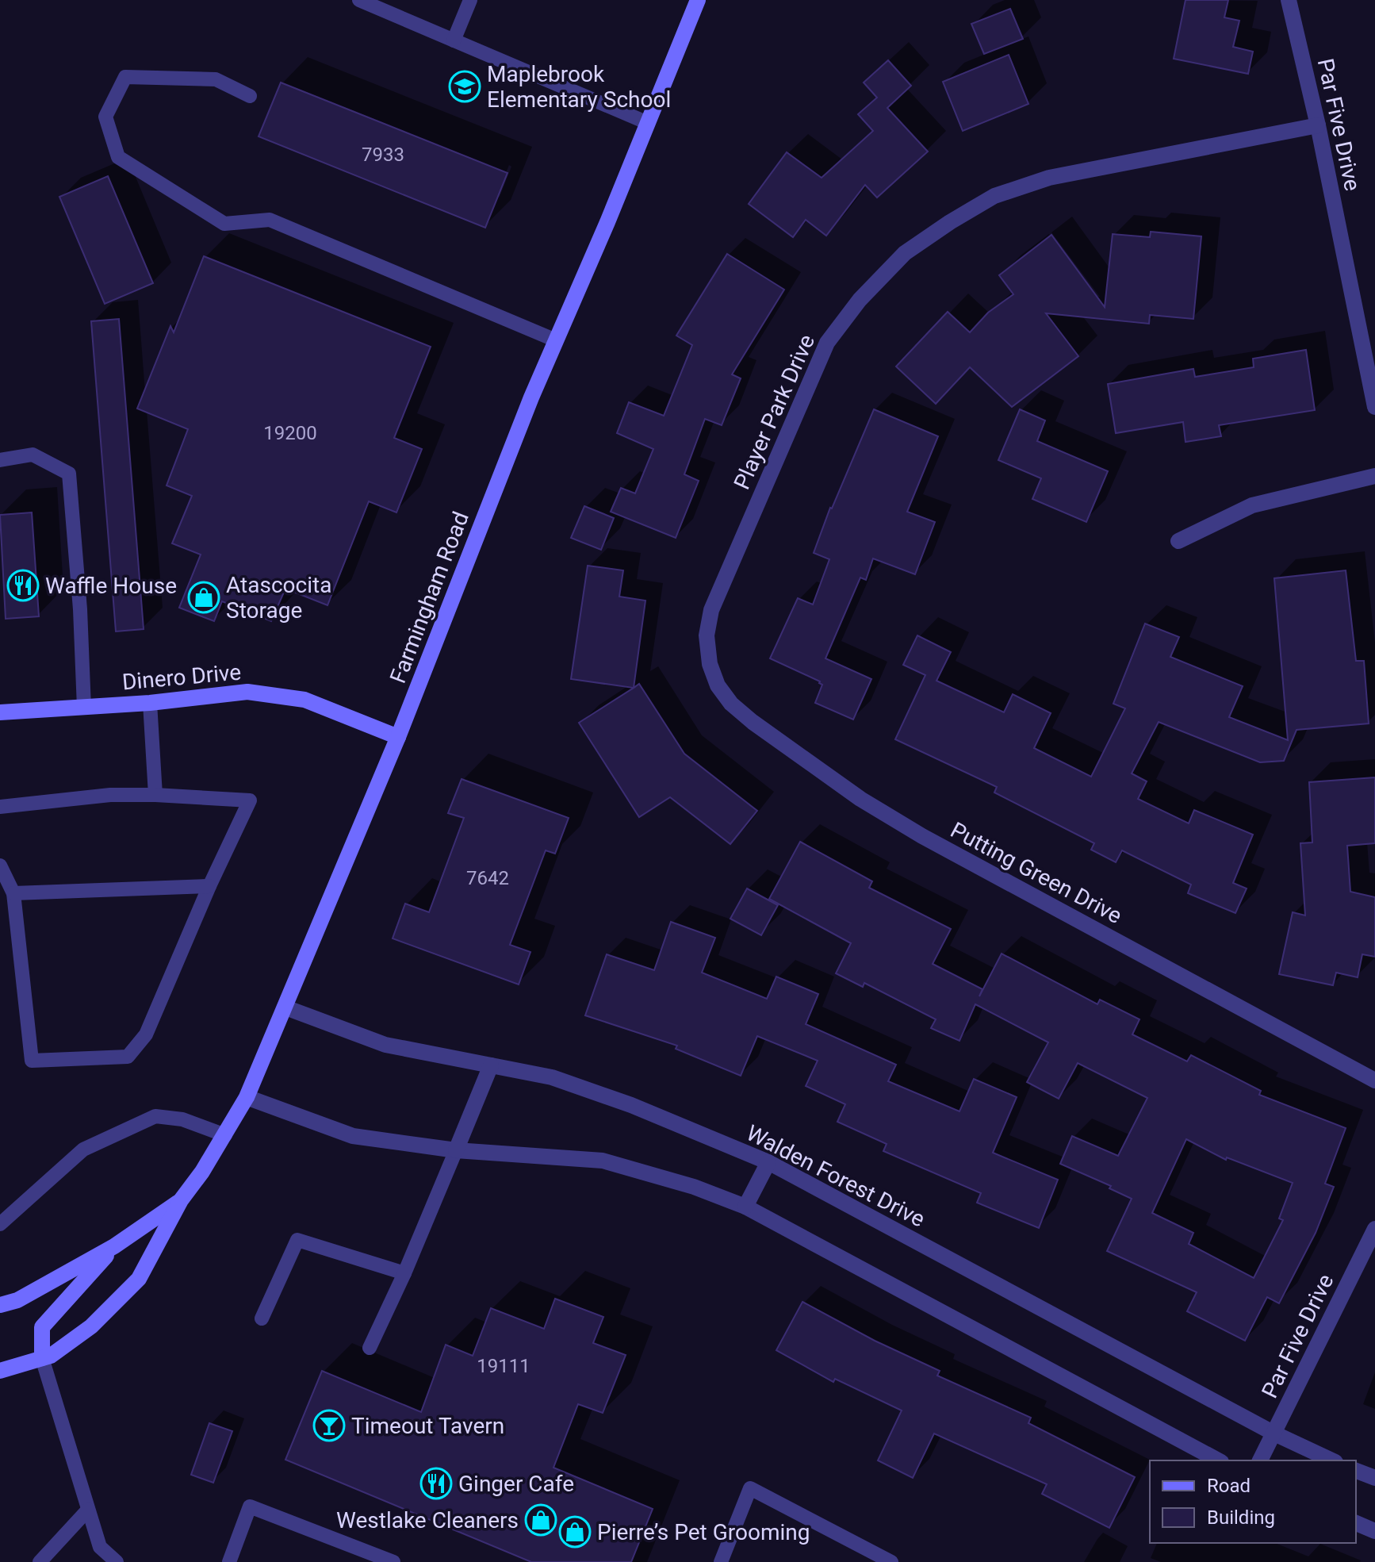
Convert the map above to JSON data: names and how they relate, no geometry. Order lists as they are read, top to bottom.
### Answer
{
  "streets": {
    "street": [
      "Par Five Drive",
      "Player Park Drive",
      "Farmingham Road",
      "Dinero Drive",
      "Putting Green Drive",
      "Walden Forest Drive"
    ]
  },
  "crossings": [
    ["Par Five Drive", "Player Park Drive"],
    ["Par Five Drive", "Walden Forest Drive"],
    ["Player Park Drive", "Putting Green Drive"],
    ["Farmingham Road", "Dinero Drive"],
    ["Farmingham Road", "Walden Forest Drive"]
  ],
  "places": {
    "school or university": ["Maplebrook Elementary School"],
    "restaurant": ["Waffle House", "Ginger Cafe"],
    "shop": ["Atascocita Storage", "Westlake Cleaners", "Pierre’s Pet Grooming"],
    "bar": ["Timeout Tavern"]
  },
  "house_numbers": [
    "7933",
    "19200",
    "7642",
    "19111"
  ],
  "legend": ["Road", "Building"]
}
